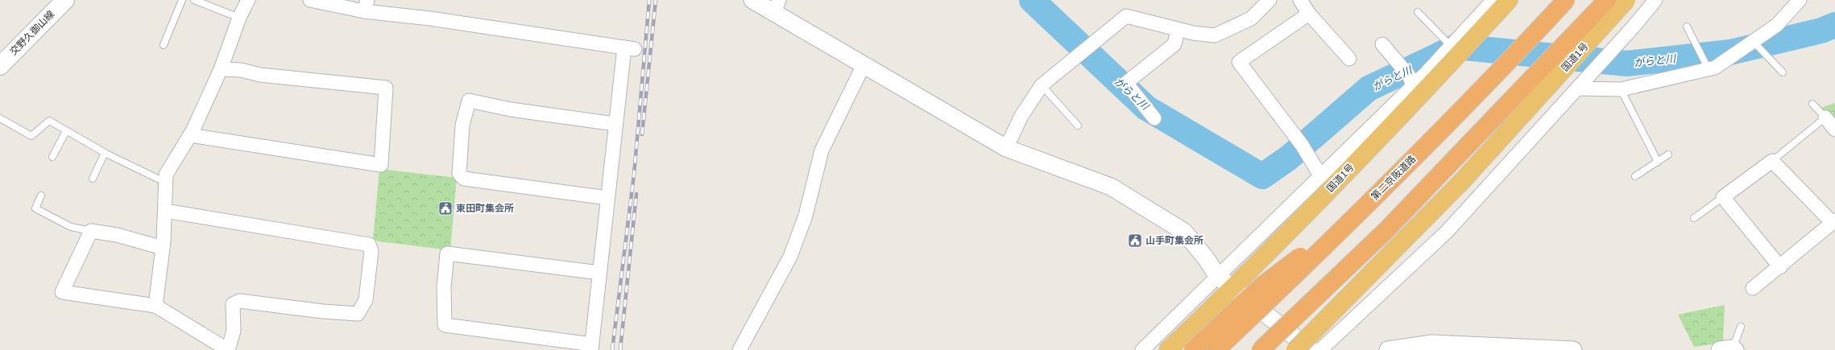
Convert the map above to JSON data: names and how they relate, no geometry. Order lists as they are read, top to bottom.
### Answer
{
  "streets": {
    "highway": ["国道1号", "第二京阪道路"],
    "main road": ["交野久御山線"]
  },
  "water": ["がらと川"],
  "places": {
    "public building": ["東田町集会所", "山手町集会所"]
  }
}
